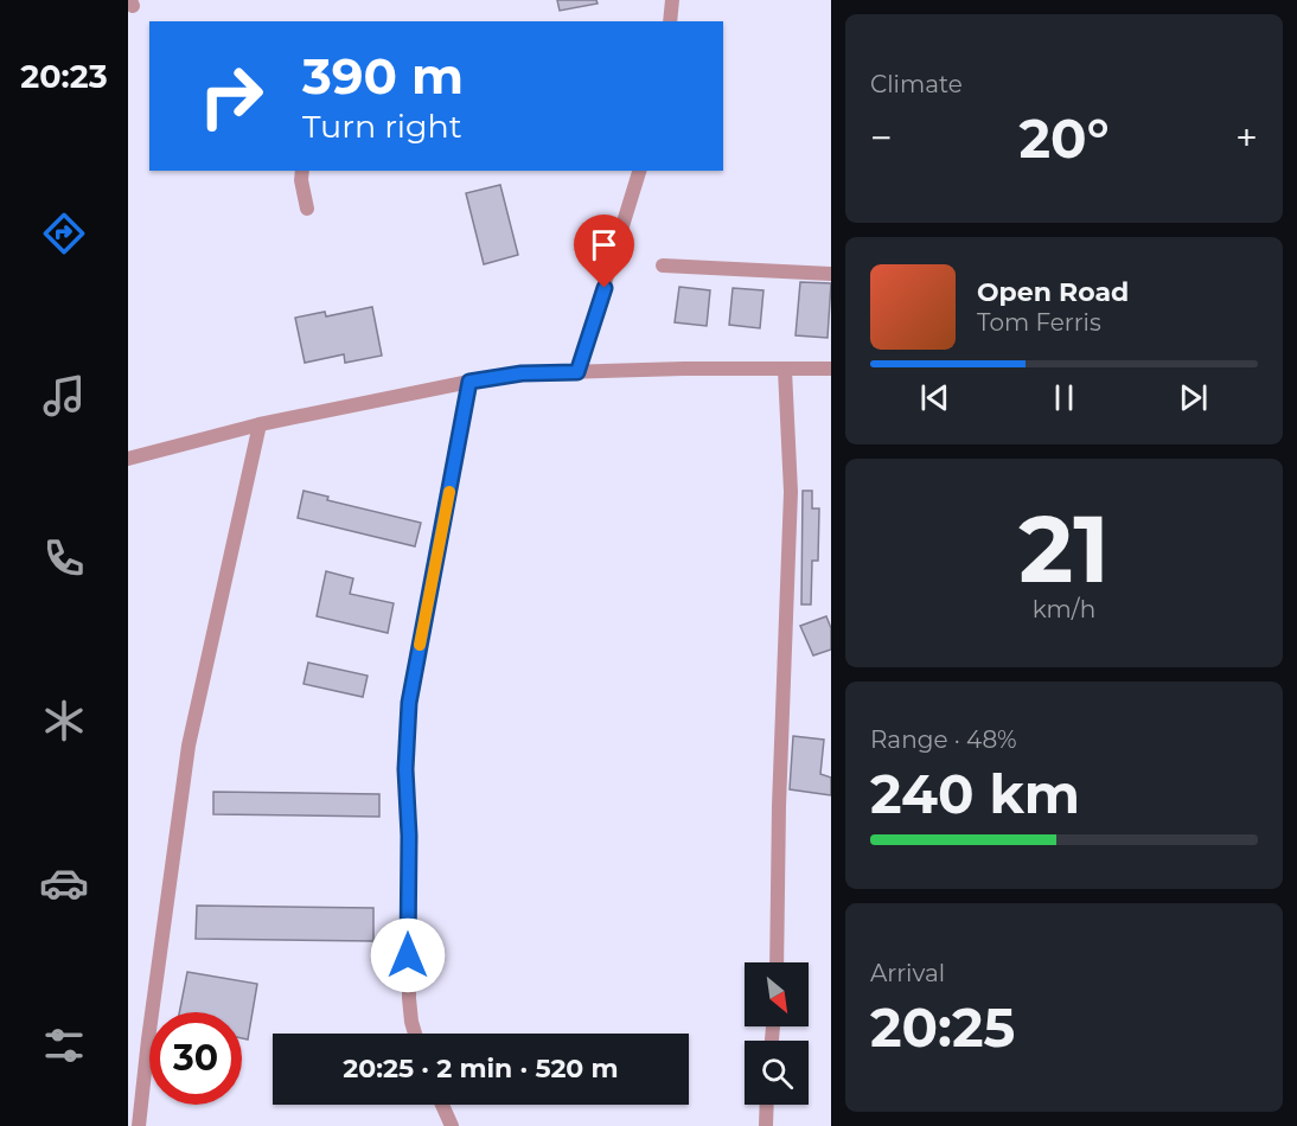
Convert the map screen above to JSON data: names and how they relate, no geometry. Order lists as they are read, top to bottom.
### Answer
{
  "north": "bottom right",
  "page": {
    "tabs": "20:23",
    "tile": [
      "Climate",
      ["21", "km/h"],
      ["Range · 48%", "240 km"],
      ["Arrival", "20:25"]
    ],
    "turn": ["390 m", "Turn right"],
    "heat": ["−", "20°", "+"],
    "song": ["Open Road", "Tom Ferris"],
    "limit": "30",
    "trip": "20:25 · 2 min · 520 m"
  }
}
